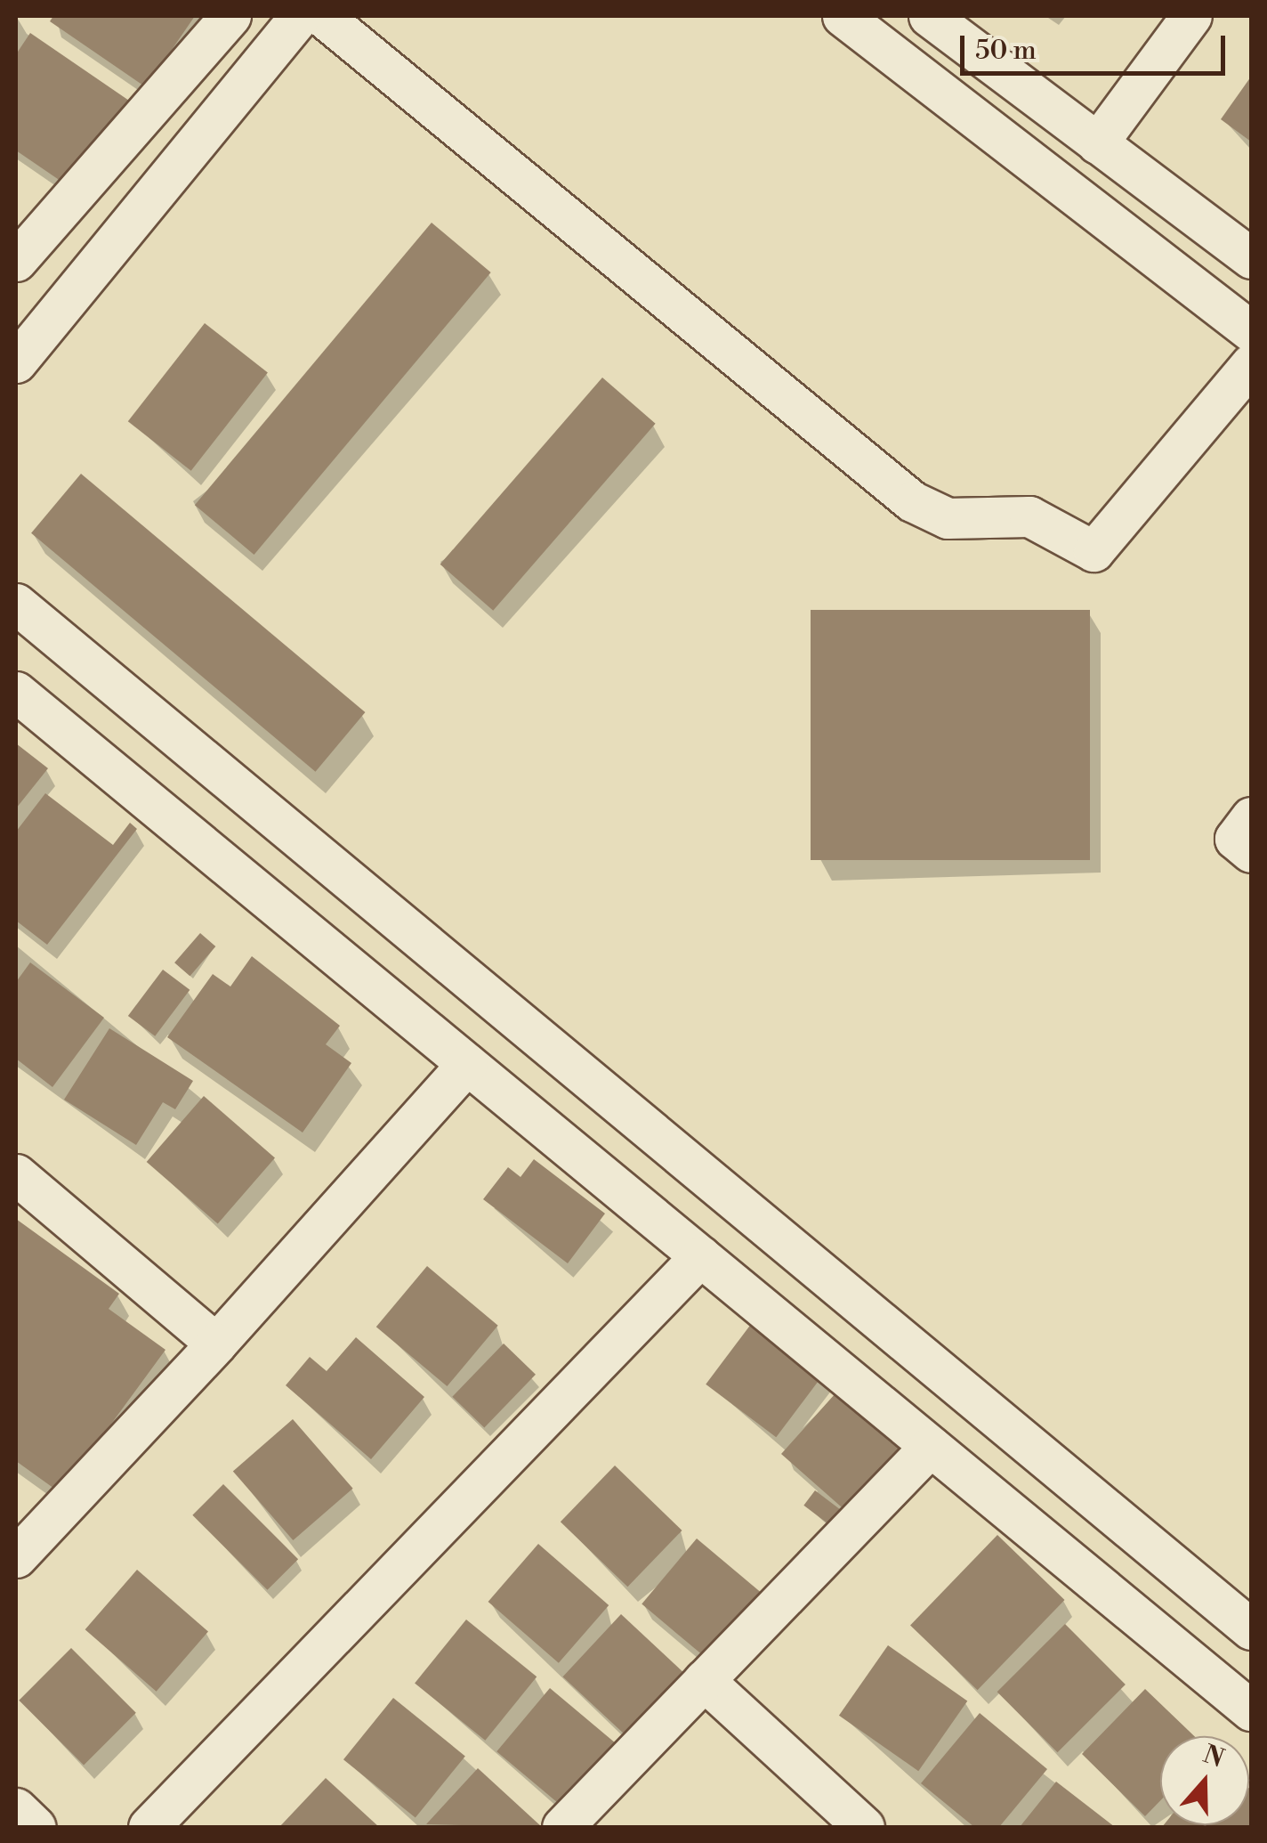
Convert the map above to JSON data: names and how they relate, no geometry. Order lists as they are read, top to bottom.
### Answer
{
  "scale_bar": "50 m",
  "north": "top"
}
